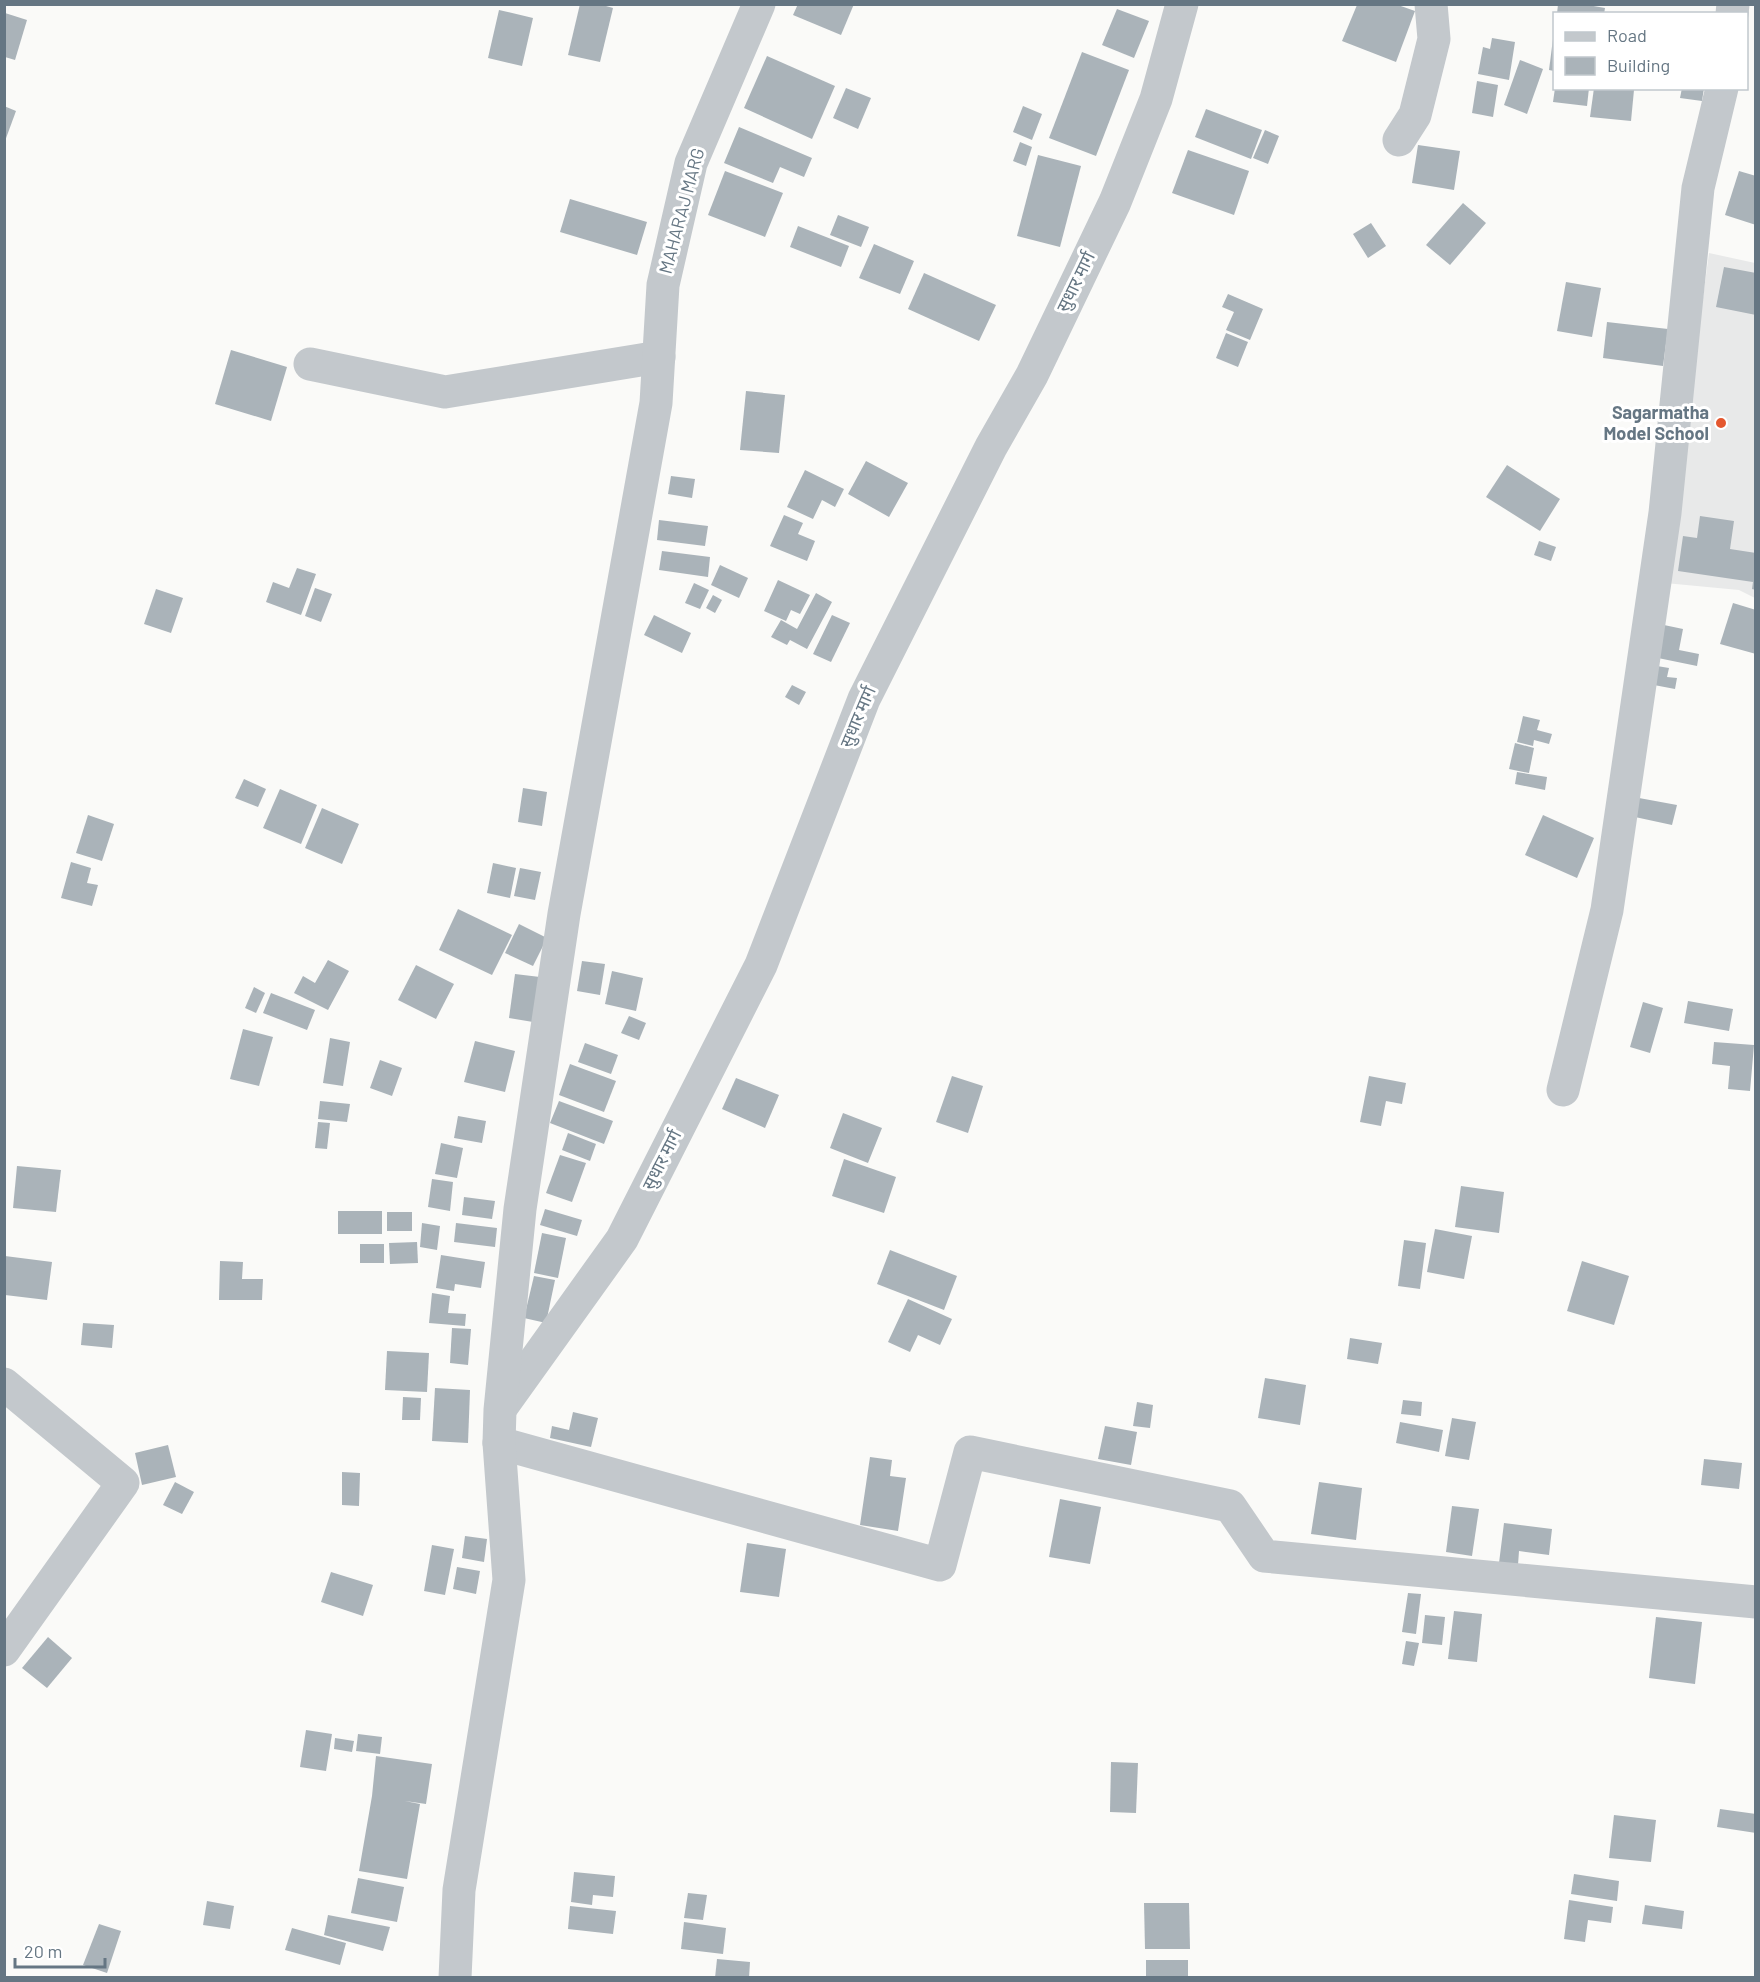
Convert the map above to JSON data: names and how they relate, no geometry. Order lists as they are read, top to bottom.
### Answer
{
  "streets": {
    "street": ["MAHARAJ MARG", "सुधार मार्ग"]
  },
  "crossings": [
    ["MAHARAJ MARG", "सुधार मार्ग"]
  ],
  "places": ["Sagarmatha Model School"],
  "legend": ["Road", "Building"],
  "scale_bar": "20 m"
}
